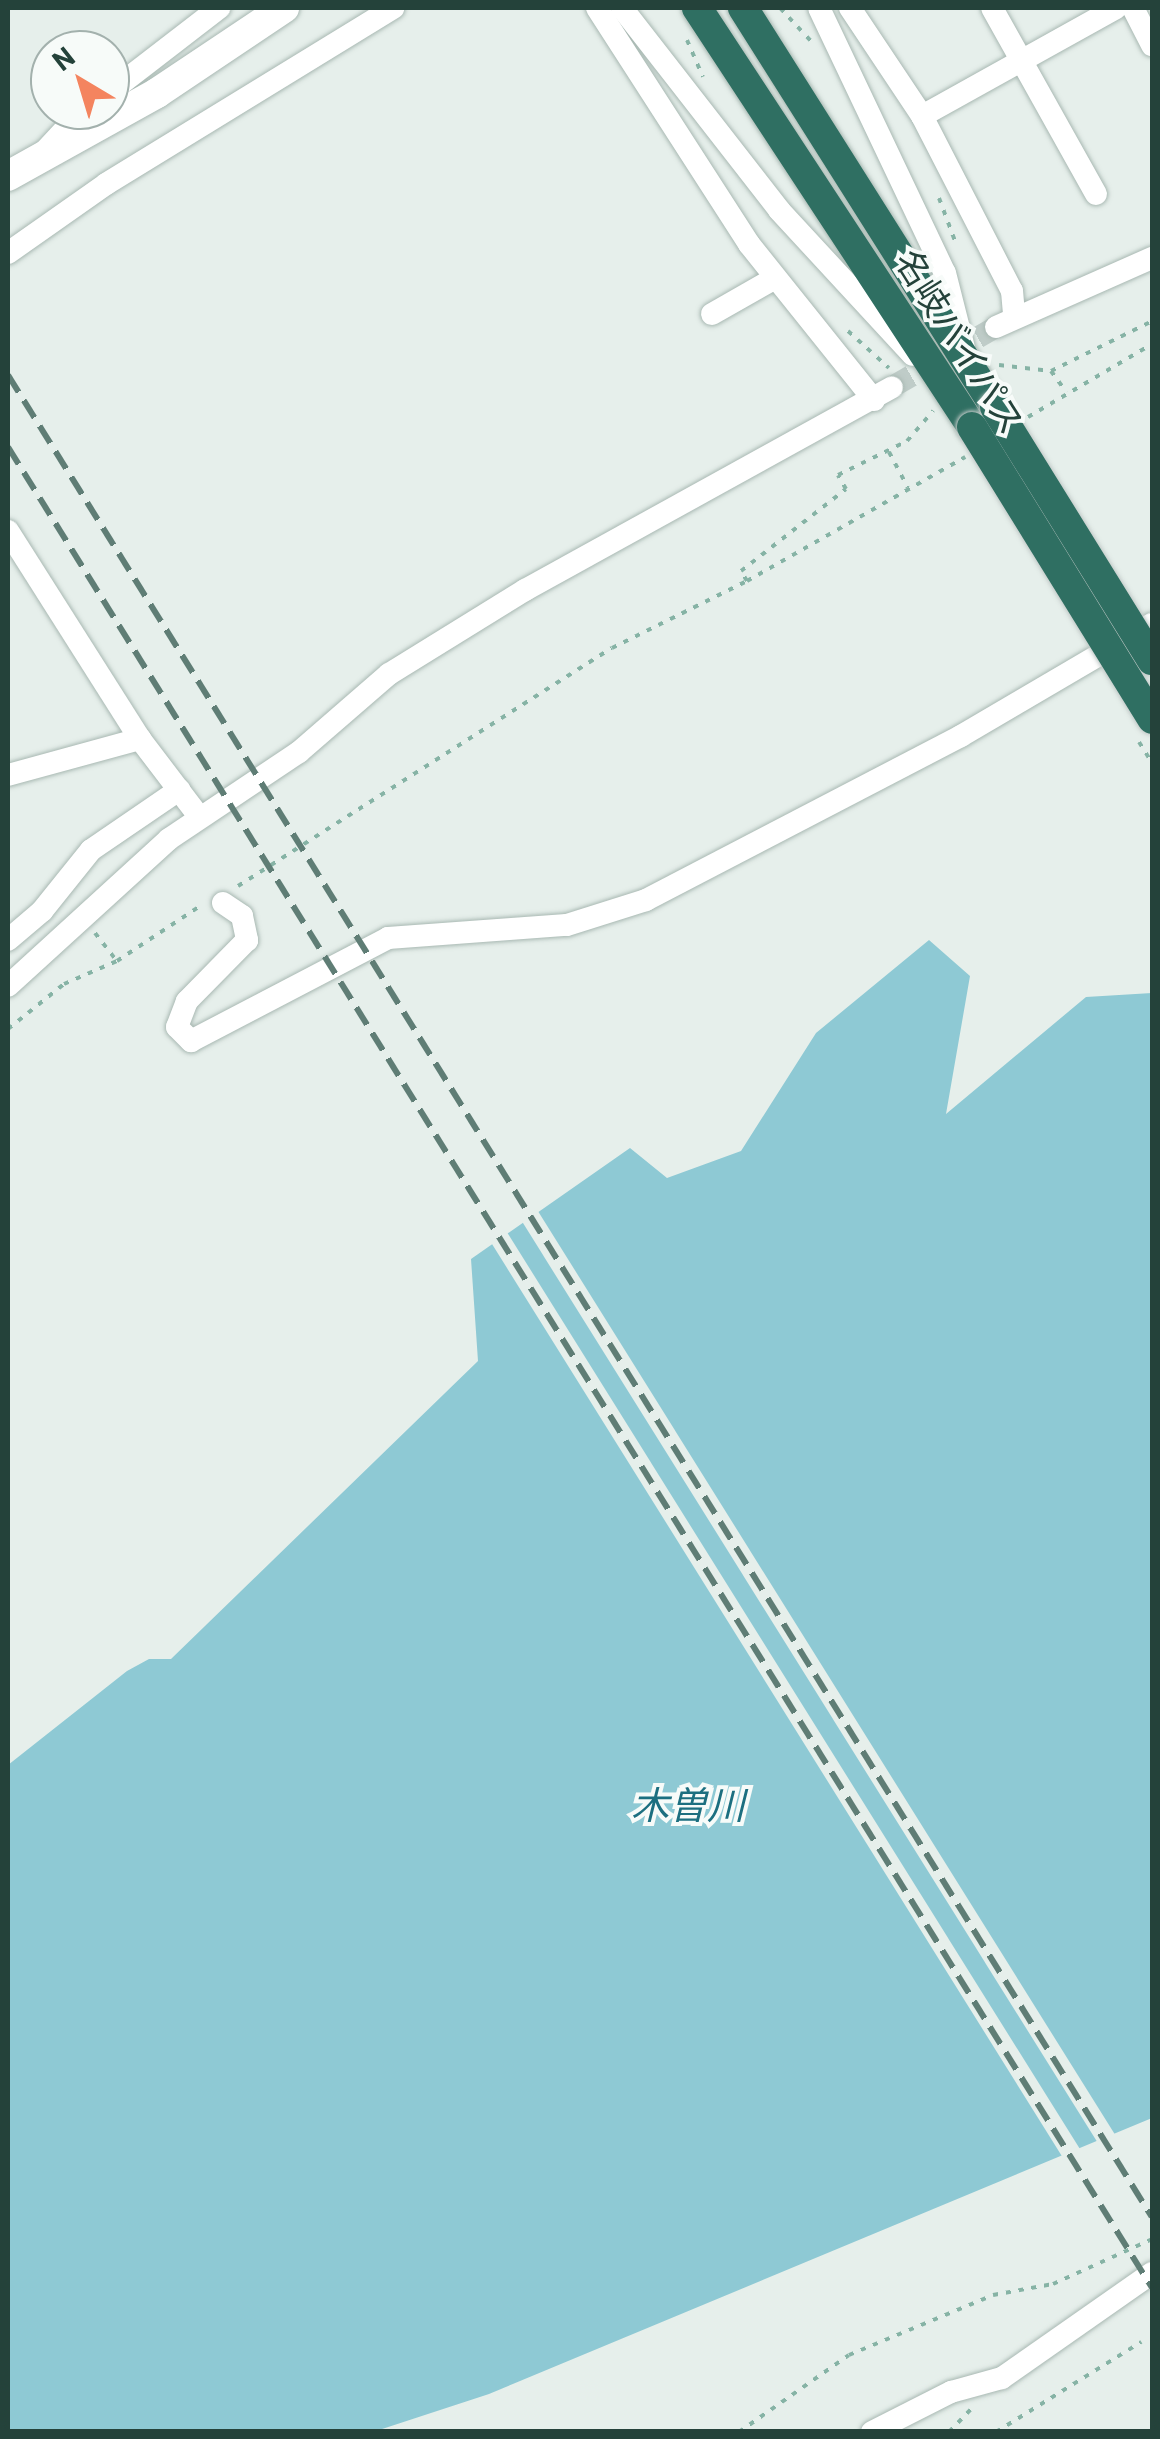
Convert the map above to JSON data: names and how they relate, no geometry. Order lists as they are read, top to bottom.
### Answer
{
  "streets": {
    "highway": ["名岐バイパス"]
  },
  "water": ["木曽川"],
  "north": "top left"
}
